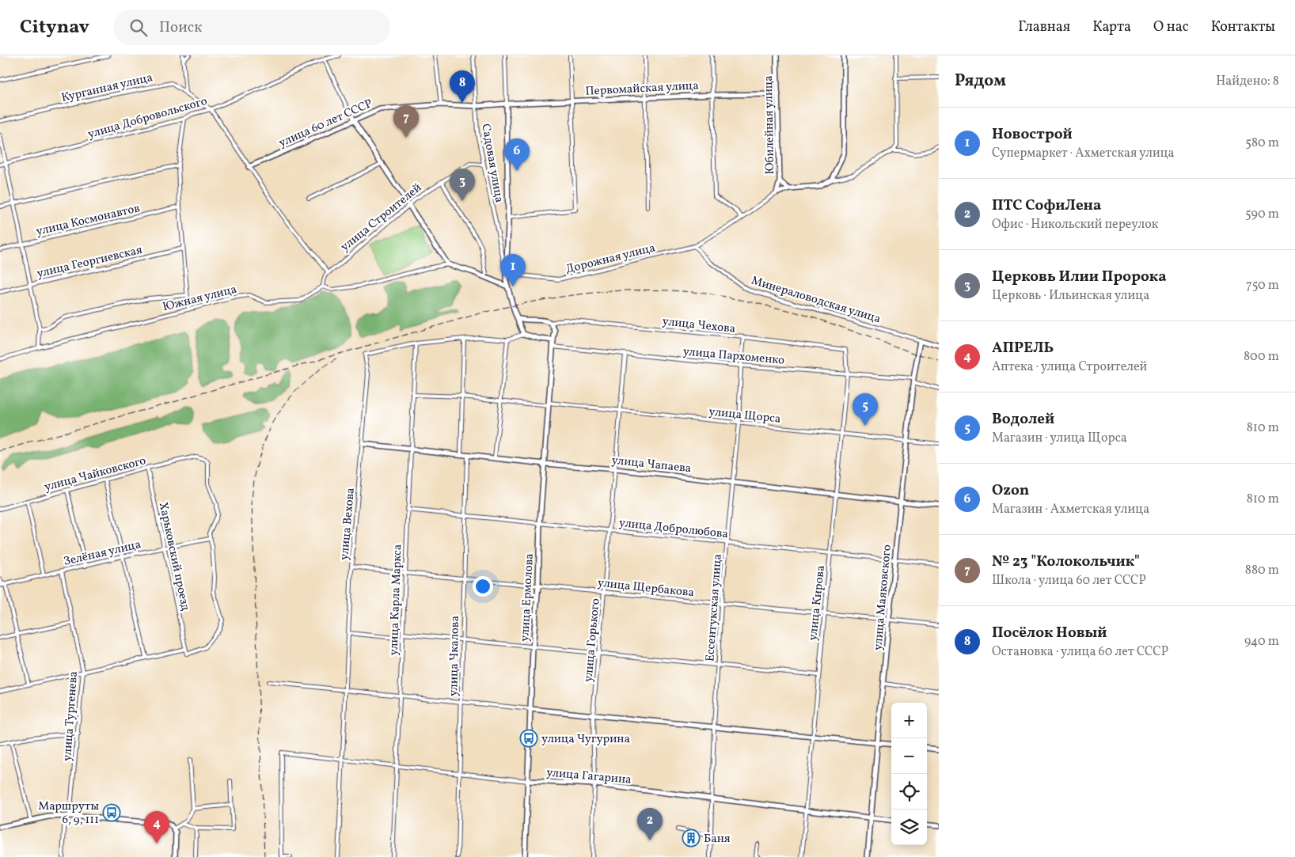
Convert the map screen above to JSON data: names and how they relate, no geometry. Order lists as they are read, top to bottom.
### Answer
{
  "streets": {
    "street": [
      "Курганная улица",
      "Первомайская улица",
      "улица Добровольского",
      "улица 60 лет СССР",
      "Юбилейная улица",
      "Садовая улица",
      "улица Строителей",
      "улица Космонавтов",
      "Дорожная улица",
      "улица Георгиевская",
      "Южная улица",
      "Минераловодская улица",
      "улица Чехова",
      "улица Пархоменко",
      "улица Щорса",
      "улица Чапаева",
      "улица Чайковского",
      "улица Вехова",
      "улица Добролюбова",
      "Зелёная улица",
      "Харьковский проезд",
      "улица Щербакова",
      "улица Ермолова",
      "улица Маяковского",
      "улица Карла Маркса",
      "улица Кирова",
      "Ессентукская улица",
      "улица Горького",
      "улица Чкалова",
      "улица Тургенева",
      "улица Гагарина"
    ]
  },
  "crossings": [
    ["Курганная улица", "улица Добровольского"],
    ["Первомайская улица", "улица 60 лет СССР"],
    ["Первомайская улица", "Юбилейная улица"],
    ["улица 60 лет СССР", "Садовая улица"],
    ["Юбилейная улица", "Дорожная улица"],
    ["Садовая улица", "улица Строителей"],
    ["Садовая улица", "Дорожная улица"],
    ["Дорожная улица", "Минераловодская улица"],
    ["Минераловодская улица", "улица Маяковского"],
    ["улица Чехова", "улица Ермолова"],
    ["улица Чехова", "улица Кирова"],
    ["улица Чехова", "Ессентукская улица"],
    ["улица Пархоменко", "улица Ермолова"],
    ["улица Пархоменко", "улица Маяковского"],
    ["улица Пархоменко", "улица Кирова"],
    ["улица Пархоменко", "Ессентукская улица"],
    ["улица Пархоменко", "улица Горького"],
    ["улица Щорса", "улица Ермолова"],
    ["улица Щорса", "улица Маяковского"],
    ["улица Щорса", "улица Карла Маркса"],
    ["улица Щорса", "улица Кирова"],
    ["улица Щорса", "Ессентукская улица"],
    ["улица Щорса", "улица Горького"],
    ["улица Чапаева", "улица Вехова"],
    ["улица Чапаева", "улица Ермолова"],
    ["улица Чапаева", "улица Маяковского"],
    ["улица Чапаева", "улица Карла Маркса"],
    ["улица Чапаева", "улица Кирова"],
    ["улица Чапаева", "Ессентукская улица"],
    ["улица Чапаева", "улица Горького"],
    ["улица Чапаева", "улица Чкалова"],
    ["улица Чайковского", "Зелёная улица"],
    ["улица Чайковского", "Харьковский проезд"],
    ["улица Вехова", "улица Щербакова"],
    ["улица Вехова", "улица Карла Маркса"],
    ["улица Вехова", "улица Гагарина"],
    ["улица Добролюбова", "улица Ермолова"],
    ["улица Добролюбова", "улица Маяковского"],
    ["улица Добролюбова", "улица Карла Маркса"],
    ["улица Добролюбова", "улица Кирова"],
    ["улица Добролюбова", "Ессентукская улица"],
    ["улица Добролюбова", "улица Горького"],
    ["улица Добролюбова", "улица Чкалова"],
    ["Зелёная улица", "Харьковский проезд"],
    ["Зелёная улица", "улица Тургенева"],
    ["улица Щербакова", "улица Ермолова"],
    ["улица Щербакова", "улица Маяковского"],
    ["улица Щербакова", "улица Карла Маркса"],
    ["улица Щербакова", "улица Кирова"],
    ["улица Щербакова", "Ессентукская улица"],
    ["улица Щербакова", "улица Горького"],
    ["улица Щербакова", "улица Чкалова"],
    ["улица Ермолова", "улица Гагарина"],
    ["улица Маяковского", "улица Гагарина"],
    ["улица Карла Маркса", "улица Гагарина"],
    ["улица Кирова", "улица Гагарина"],
    ["Ессентукская улица", "улица Гагарина"],
    ["улица Горького", "улица Гагарина"],
    ["улица Чкалова", "улица Гагарина"]
  ],
  "places": {
    "bus stop": ["улица Чугурина", "Маршруты 6, 9, 111"],
    "building": ["Баня"]
  },
  "page": {
    "header": "Citynav",
    "search": "Поиск",
    "nav": [
      "Главная",
      "Карта",
      "О нас",
      "Контакты"
    ],
    "heading": ["Рядом", "Найдено: 8"],
    "pins": [
      "8",
      "7",
      "6",
      "3",
      "1",
      "5",
      "2",
      "4"
    ],
    "list": [
      {
        "mark": "1",
        "name": "Новострой",
        "note": "Супермаркет · Ахметская улица",
        "value": "580 m"
      },
      {
        "mark": "2",
        "name": "ПТС СофиЛена",
        "note": "Офис · Никольский переулок",
        "value": "590 m"
      },
      {
        "mark": "3",
        "name": "Церковь Илии Пророка",
        "note": "Церковь · Ильинская улица",
        "value": "750 m"
      },
      {
        "mark": "4",
        "name": "АПРЕЛЬ",
        "note": "Аптека · улица Строителей",
        "value": "800 m"
      },
      {
        "mark": "5",
        "name": "Водолей",
        "note": "Магазин · улица Щорса",
        "value": "810 m"
      },
      {
        "mark": "6",
        "name": "Ozon",
        "note": "Магазин · Ахметская улица",
        "value": "810 m"
      },
      {
        "mark": "7",
        "name": "№ 23 \"Колокольчик\"",
        "note": "Школа · улица 60 лет СССР",
        "value": "880 m"
      },
      {
        "mark": "8",
        "name": "Посёлок Новый",
        "note": "Остановка · улица 60 лет СССР",
        "value": "940 m"
      }
    ],
    "map_buttons": ["+", "−"]
  }
}
